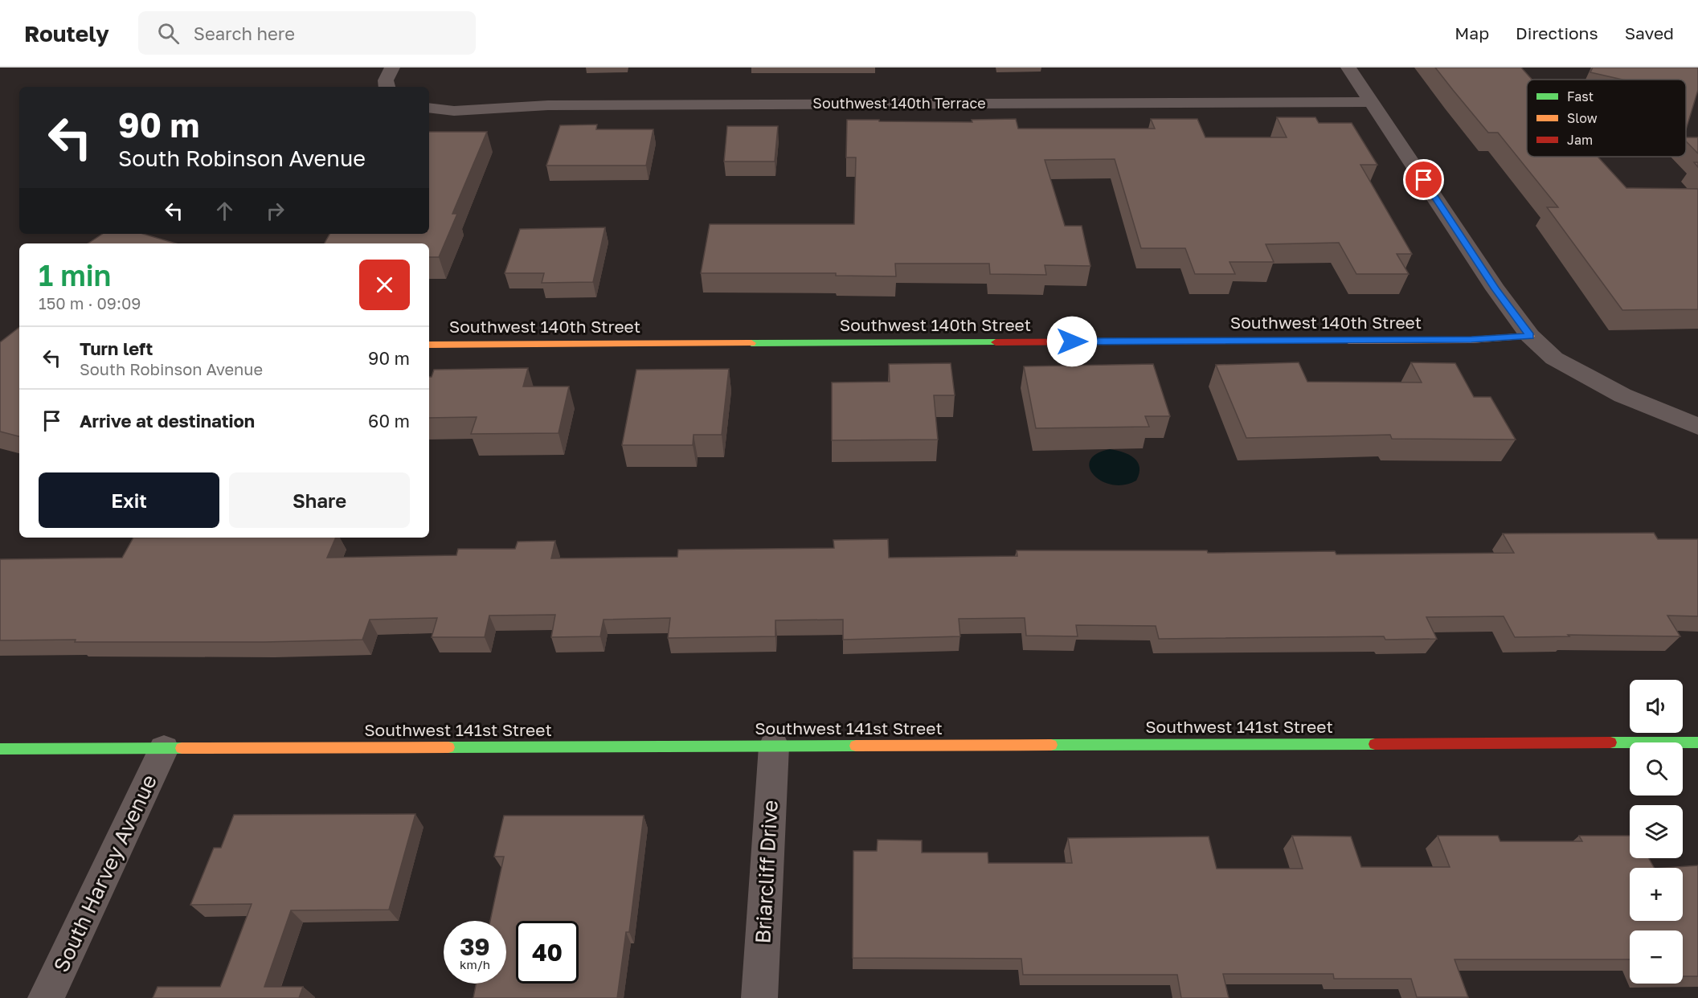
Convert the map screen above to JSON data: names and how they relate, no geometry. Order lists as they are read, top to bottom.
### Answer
{
  "streets": {
    "street": [
      "Southwest 140th Terrace",
      "Southwest 140th Street",
      "Southwest 141st Street",
      "Briarcliff Drive",
      "South Harvey Avenue"
    ]
  },
  "crossings": [
    ["Southwest 141st Street", "Briarcliff Drive"],
    ["Southwest 141st Street", "South Harvey Avenue"]
  ],
  "legend": ["Fast", "Slow", "Jam"],
  "page": {
    "header": "Routely",
    "search": "Search here",
    "nav": ["Map", "Directions", "Saved"],
    "turn": ["90 m", "South Robinson Avenue"],
    "heading": ["1 min", "150 m · 09:09"],
    "list": [
      {
        "name": "Turn left",
        "note": "South Robinson Avenue",
        "value": "90 m"
      },
      {
        "name": "Arrive at destination",
        "value": "60 m"
      }
    ],
    "buttons": ["Exit", "Share"],
    "map_buttons": ["+", "−"],
    "speed": "39 km/h",
    "limit": "40"
  }
}
